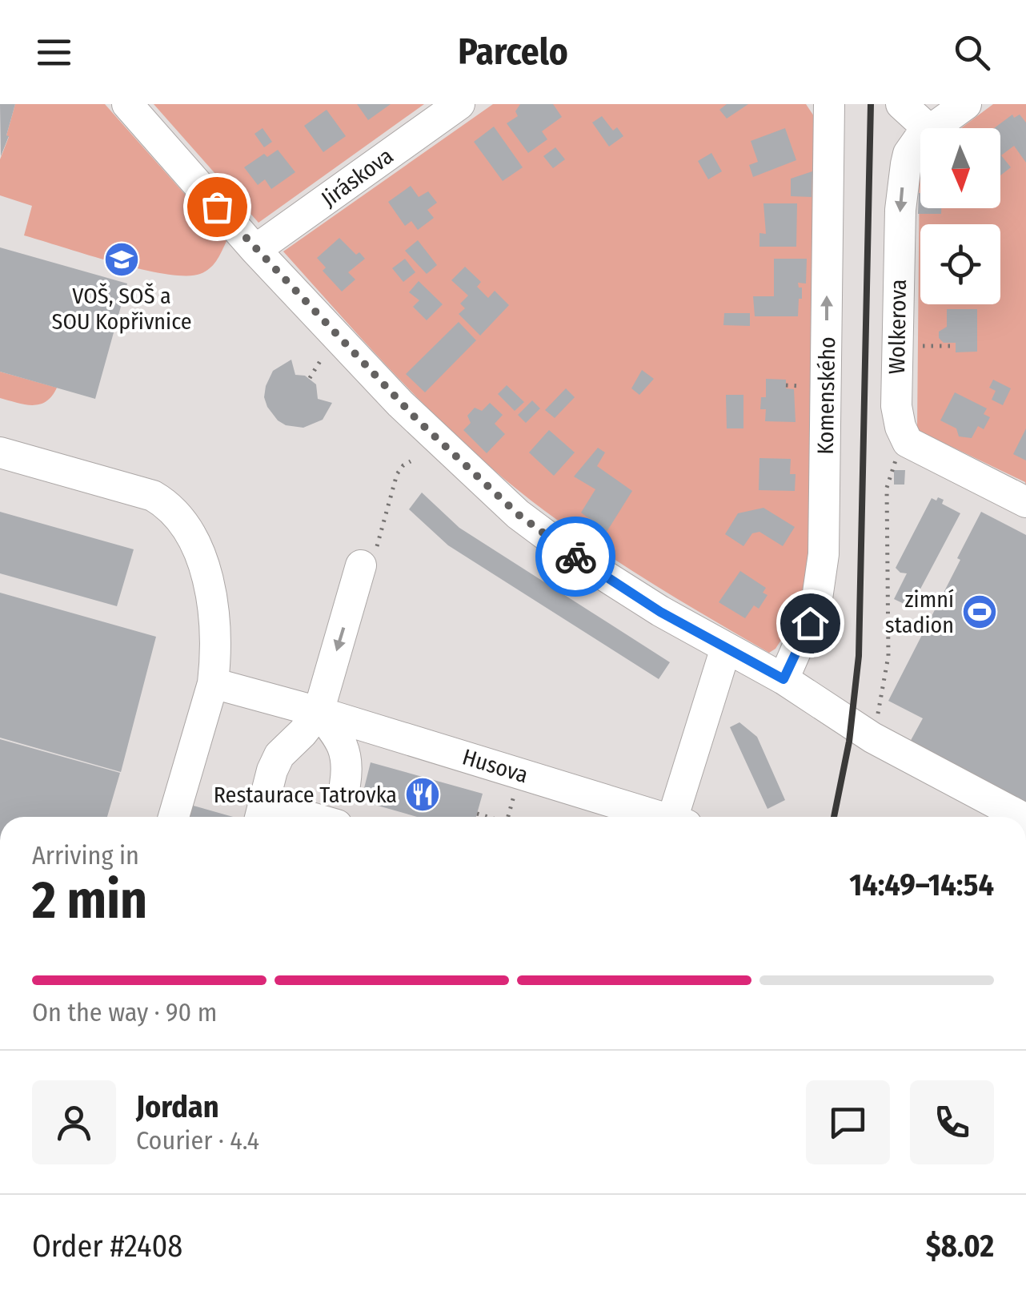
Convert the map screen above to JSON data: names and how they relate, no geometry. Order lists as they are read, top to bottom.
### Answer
{
  "streets": {
    "street": [
      "Jiráskova",
      "Wolkerova",
      "Komenského",
      "Husova"
    ]
  },
  "one_way": ["Wolkerova", "Komenského"],
  "places": {
    "school or university": ["VOŠ, SOŠ a SOU Kopřivnice"],
    "sports": ["zimní stadion"],
    "restaurant": ["Restaurace Tatrovka"]
  },
  "north": "bottom",
  "page": {
    "header": "Parcelo",
    "heading": ["2 min", "Arriving in", "14:49–14:54"],
    "panel": [
      "Jordan",
      "Courier · 4.4",
      "Order #2408",
      "$8.02"
    ],
    "bar": "On the way · 90 m"
  }
}
